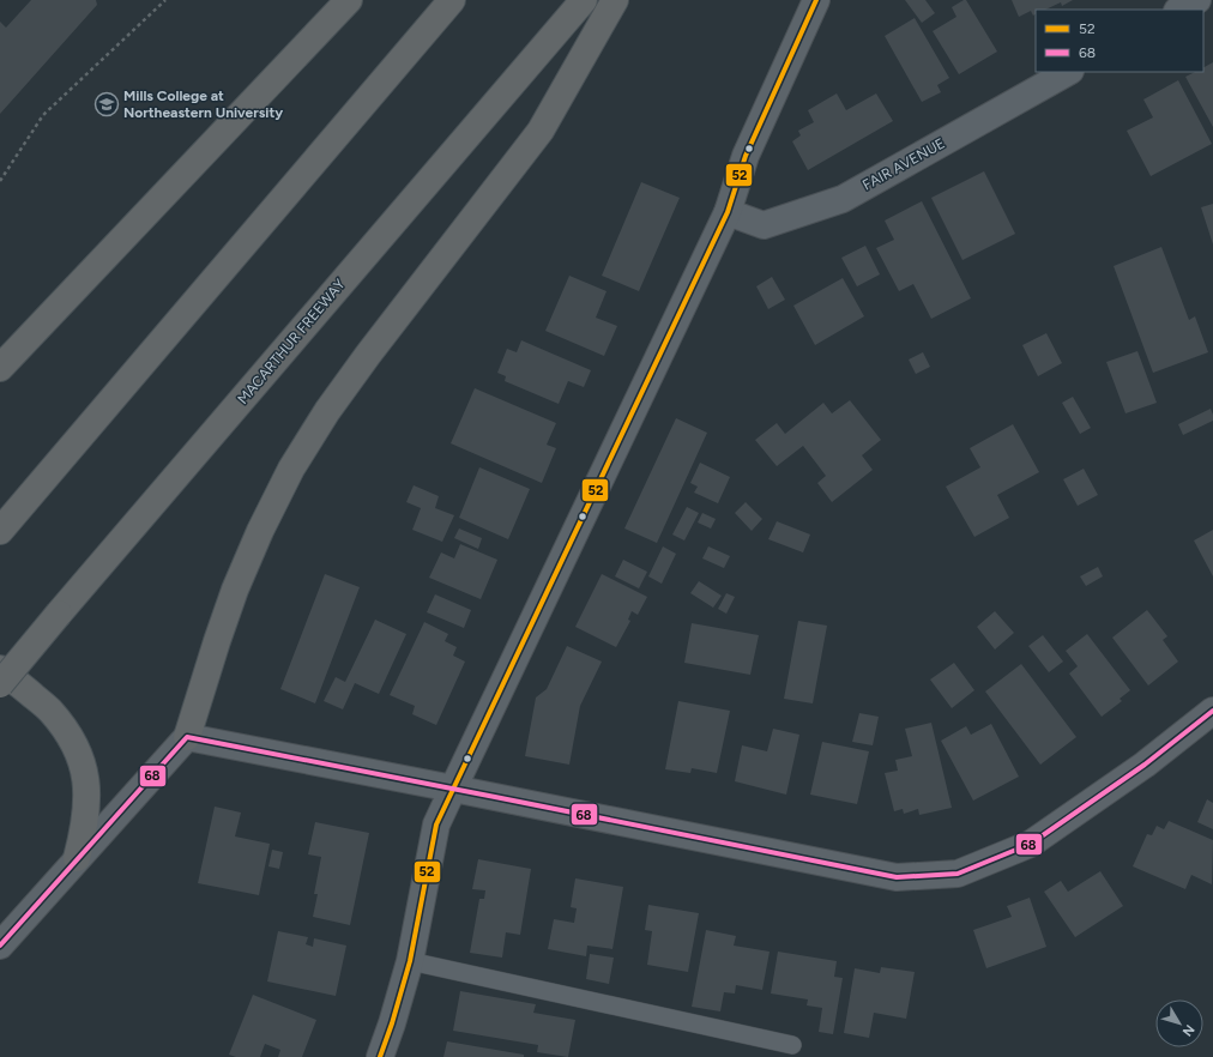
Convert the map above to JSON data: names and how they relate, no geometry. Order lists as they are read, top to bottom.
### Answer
{
  "streets": {
    "highway": ["MACARTHUR FREEWAY"],
    "street": ["FAIR AVENUE"]
  },
  "places": {
    "school or university": ["Mills College at Northeastern University"]
  },
  "lines": ["transit line 52", "transit line 68"],
  "legend": ["52", "68"],
  "north": "bottom right"
}
